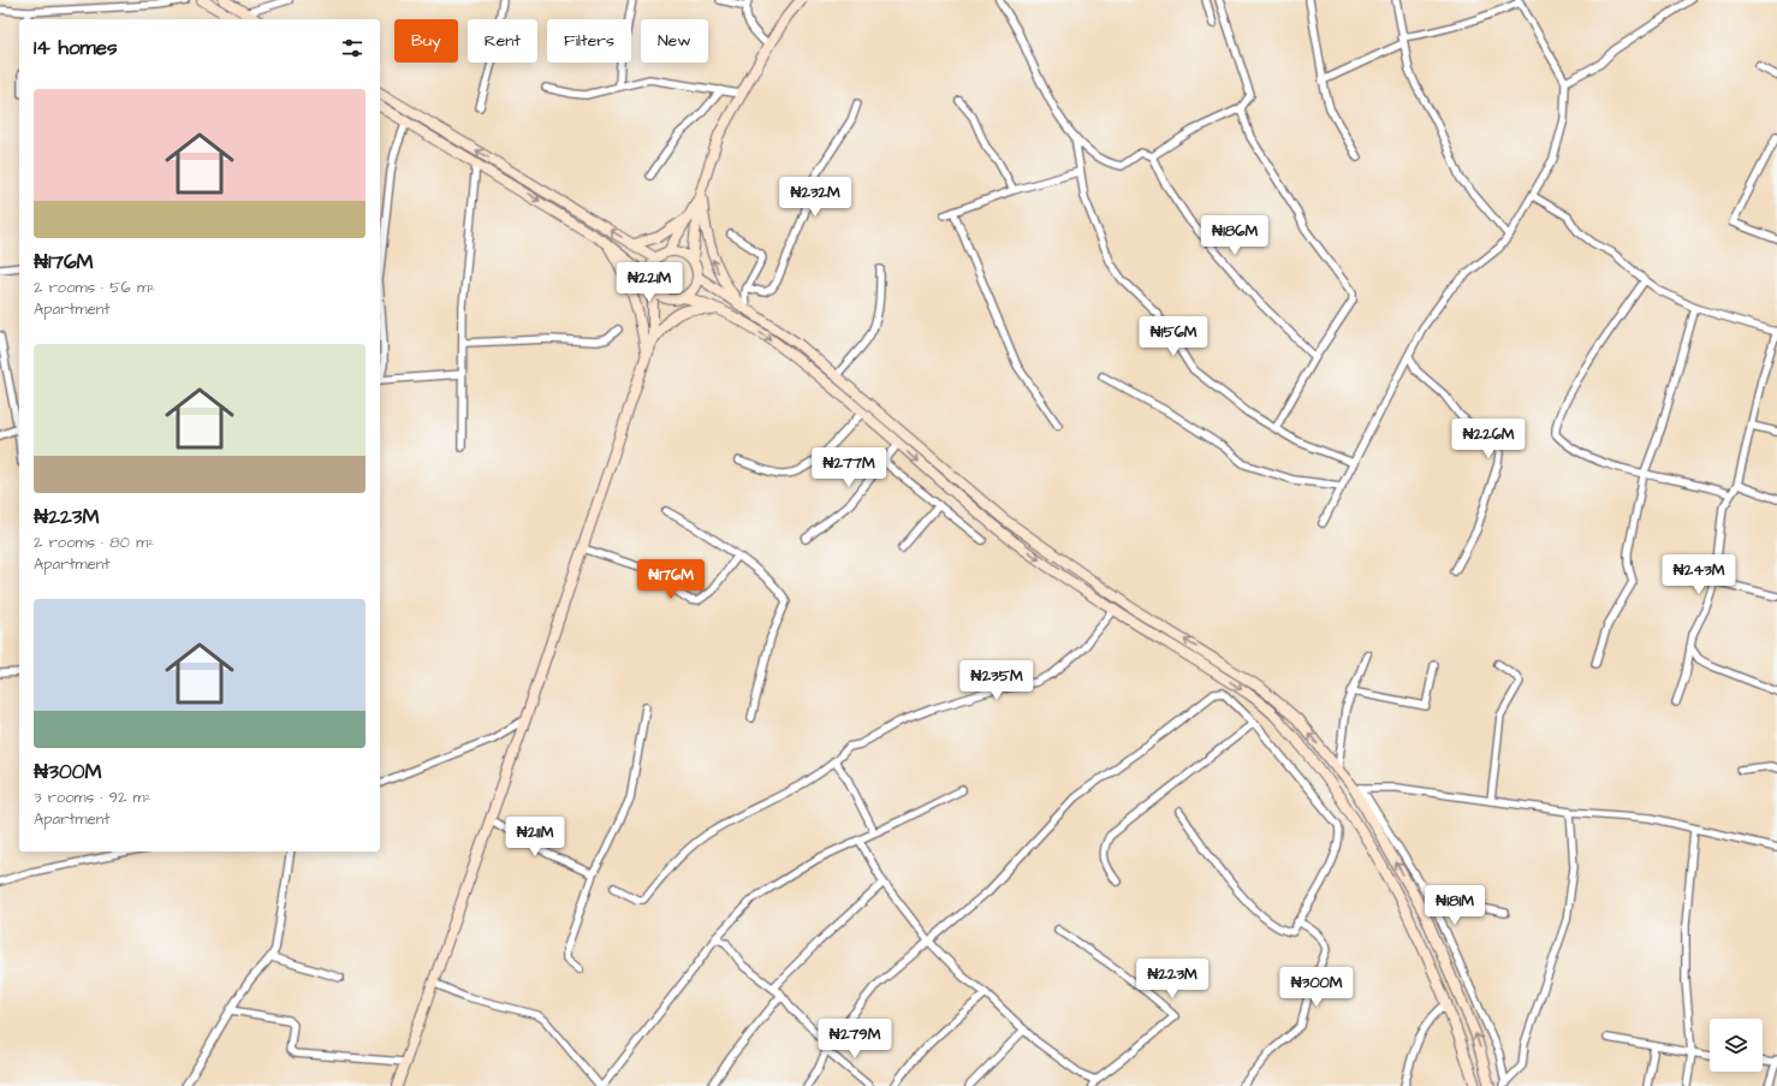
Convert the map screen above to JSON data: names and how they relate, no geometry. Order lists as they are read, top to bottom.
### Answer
{
  "page": {
    "chip": [
      "Buy",
      "Rent",
      "Filters",
      "New"
    ],
    "heading": "14 homes",
    "list": [
      {
        "name": "₦176M",
        "note": "2 rooms · 56 m² · Apartment"
      },
      {
        "name": "₦223M",
        "note": "2 rooms · 80 m² · Apartment"
      },
      {
        "name": "₦300M",
        "note": "3 rooms · 92 m² · Apartment"
      }
    ],
    "price": [
      "₦232M",
      "₦186M",
      "₦221M",
      "₦156M",
      "₦226M",
      "₦277M",
      "₦243M",
      "₦176M",
      "₦235M",
      "₦211M",
      "₦181M",
      "₦223M",
      "₦300M",
      "₦279M"
    ]
  }
}
